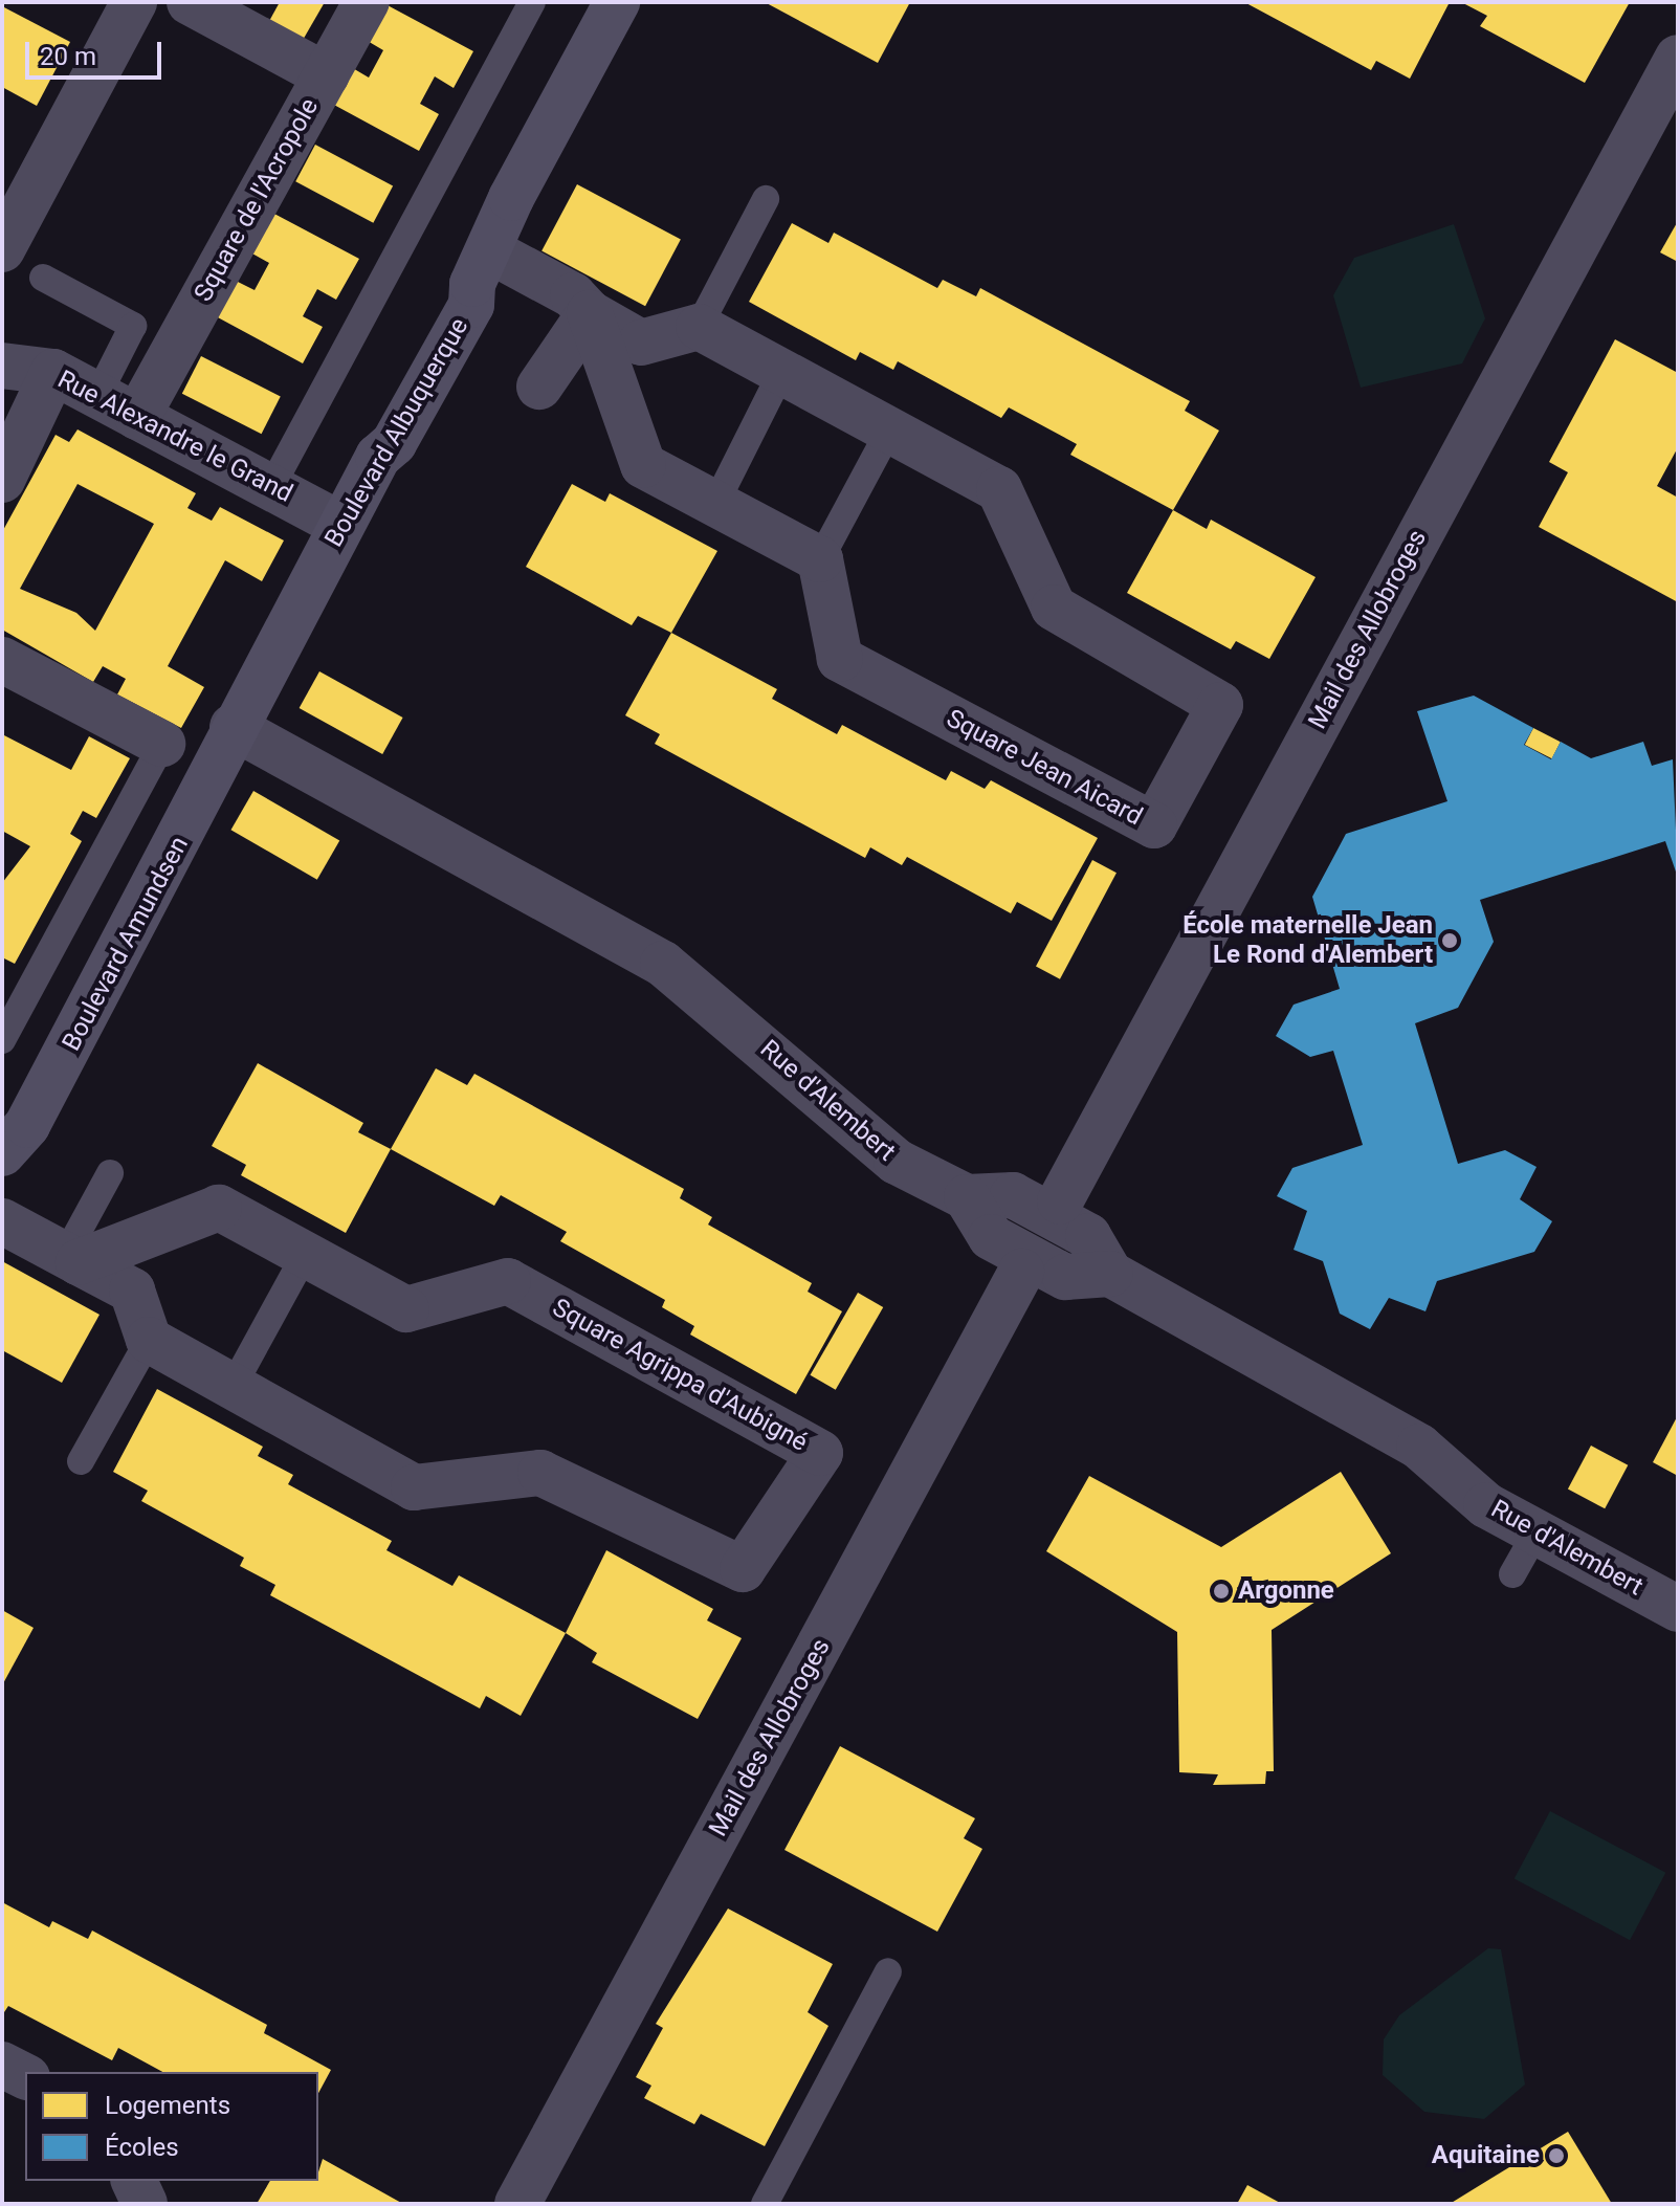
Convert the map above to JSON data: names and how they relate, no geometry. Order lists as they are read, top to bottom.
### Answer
{
  "streets": {
    "street": [
      "Square de l'Acropole",
      "Boulevard Albuquerque",
      "Rue Alexandre le Grand",
      "Mail des Allobroges",
      "Square Jean Aicard",
      "Boulevard Amundsen",
      "Rue d'Alembert",
      "Square Agrippa d'Aubigné"
    ]
  },
  "crossings": [
    ["Square de l'Acropole", "Rue Alexandre le Grand"],
    ["Boulevard Albuquerque", "Rue Alexandre le Grand"],
    ["Boulevard Albuquerque", "Boulevard Amundsen"],
    ["Boulevard Albuquerque", "Rue d'Alembert"],
    ["Boulevard Amundsen", "Rue d'Alembert"]
  ],
  "places": ["École maternelle Jean Le Rond d'Alembert", "Argonne", "Aquitaine"],
  "legend": ["Logements", "Écoles"],
  "scale_bar": "20 m"
}
